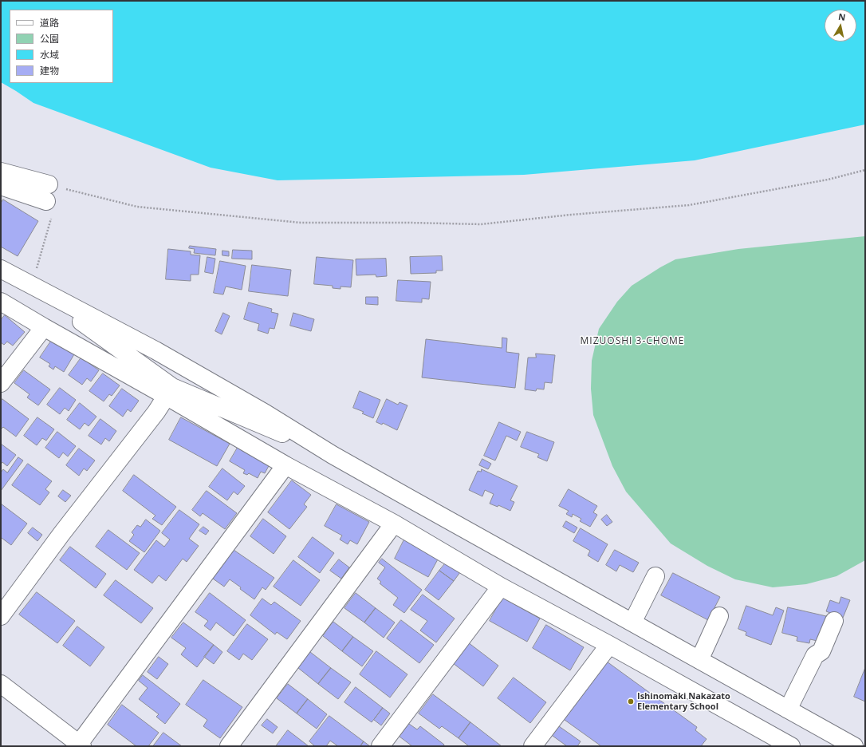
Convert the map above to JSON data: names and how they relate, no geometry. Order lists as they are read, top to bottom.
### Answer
{
  "districts": ["MIZUOSHI 3-CHOME"],
  "places": ["Ishinomaki Nakazato Elementary School"],
  "legend": [
    "道路",
    "公園",
    "水域",
    "建物"
  ],
  "north": "top"
}
